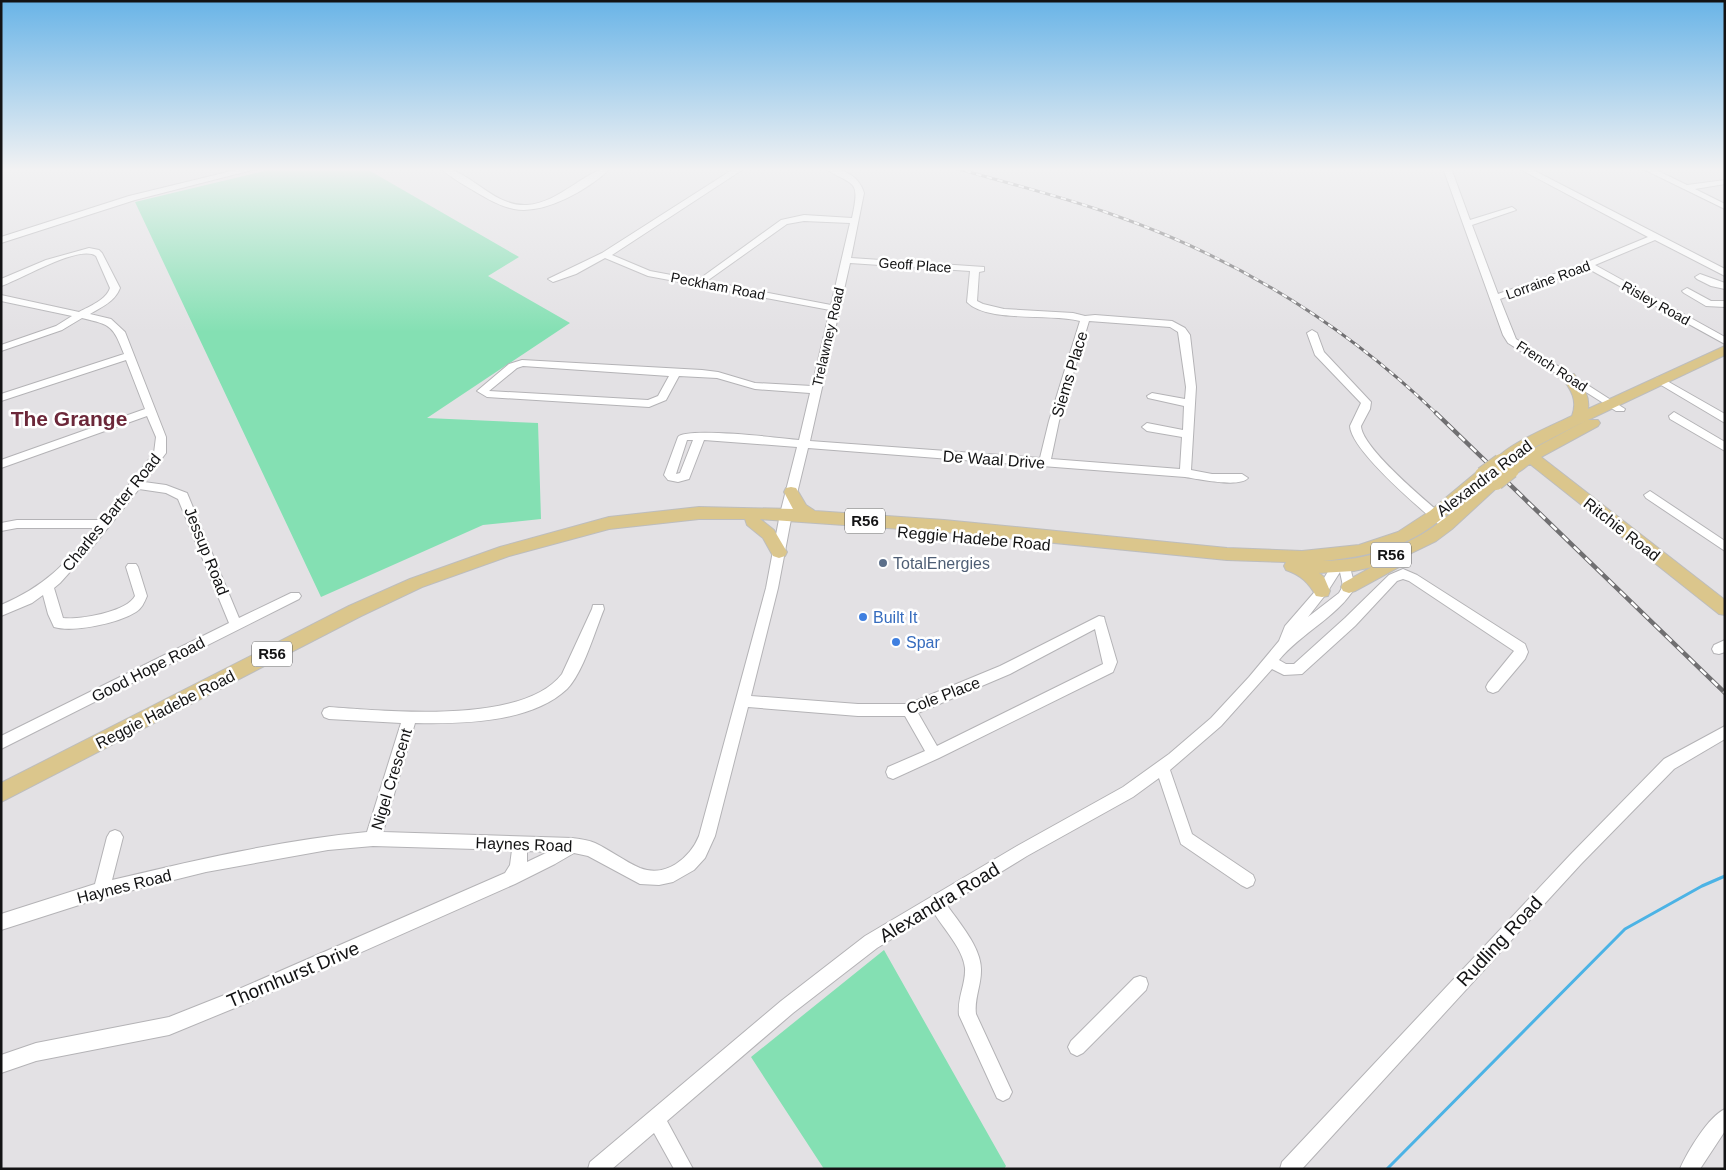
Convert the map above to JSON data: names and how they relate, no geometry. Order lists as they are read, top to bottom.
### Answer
{
  "streets": {
    "main road": [
      "Alexandra Road",
      "R56",
      "Ritchie Road",
      "Reggie Hadebe Road"
    ],
    "street": [
      "Geoff Place",
      "Lorraine Road",
      "Peckham Road",
      "Risley Road",
      "Trelawney Road",
      "French Road",
      "Siems Place",
      "De Waal Drive",
      "Charles Barter Road",
      "Jessup Road",
      "Good Hope Road",
      "Cole Place",
      "Nigel Crescent",
      "Haynes Road",
      "Rudling Road",
      "Thornhurst Drive"
    ]
  },
  "crossings": [
    ["Geoff Place", "Trelawney Road"],
    ["Geoff Place", "Siems Place"],
    ["Lorraine Road", "Risley Road"],
    ["Lorraine Road", "French Road"],
    ["Peckham Road", "Trelawney Road"],
    ["Trelawney Road", "De Waal Drive"],
    ["Trelawney Road", "Reggie Hadebe Road"],
    ["Trelawney Road", "Haynes Road"],
    ["French Road", "Alexandra Road"],
    ["Siems Place", "De Waal Drive"],
    ["Alexandra Road", "Ritchie Road"],
    ["Alexandra Road", "Reggie Hadebe Road"],
    ["Charles Barter Road", "Jessup Road"],
    ["Reggie Hadebe Road", "Haynes Road"],
    ["Jessup Road", "Good Hope Road"],
    ["Cole Place", "Haynes Road"],
    ["Nigel Crescent", "Haynes Road"],
    ["Haynes Road", "Thornhurst Drive"]
  ],
  "districts": ["The Grange"],
  "places": ["TotalEnergies", "Built It", "Spar"]
}
